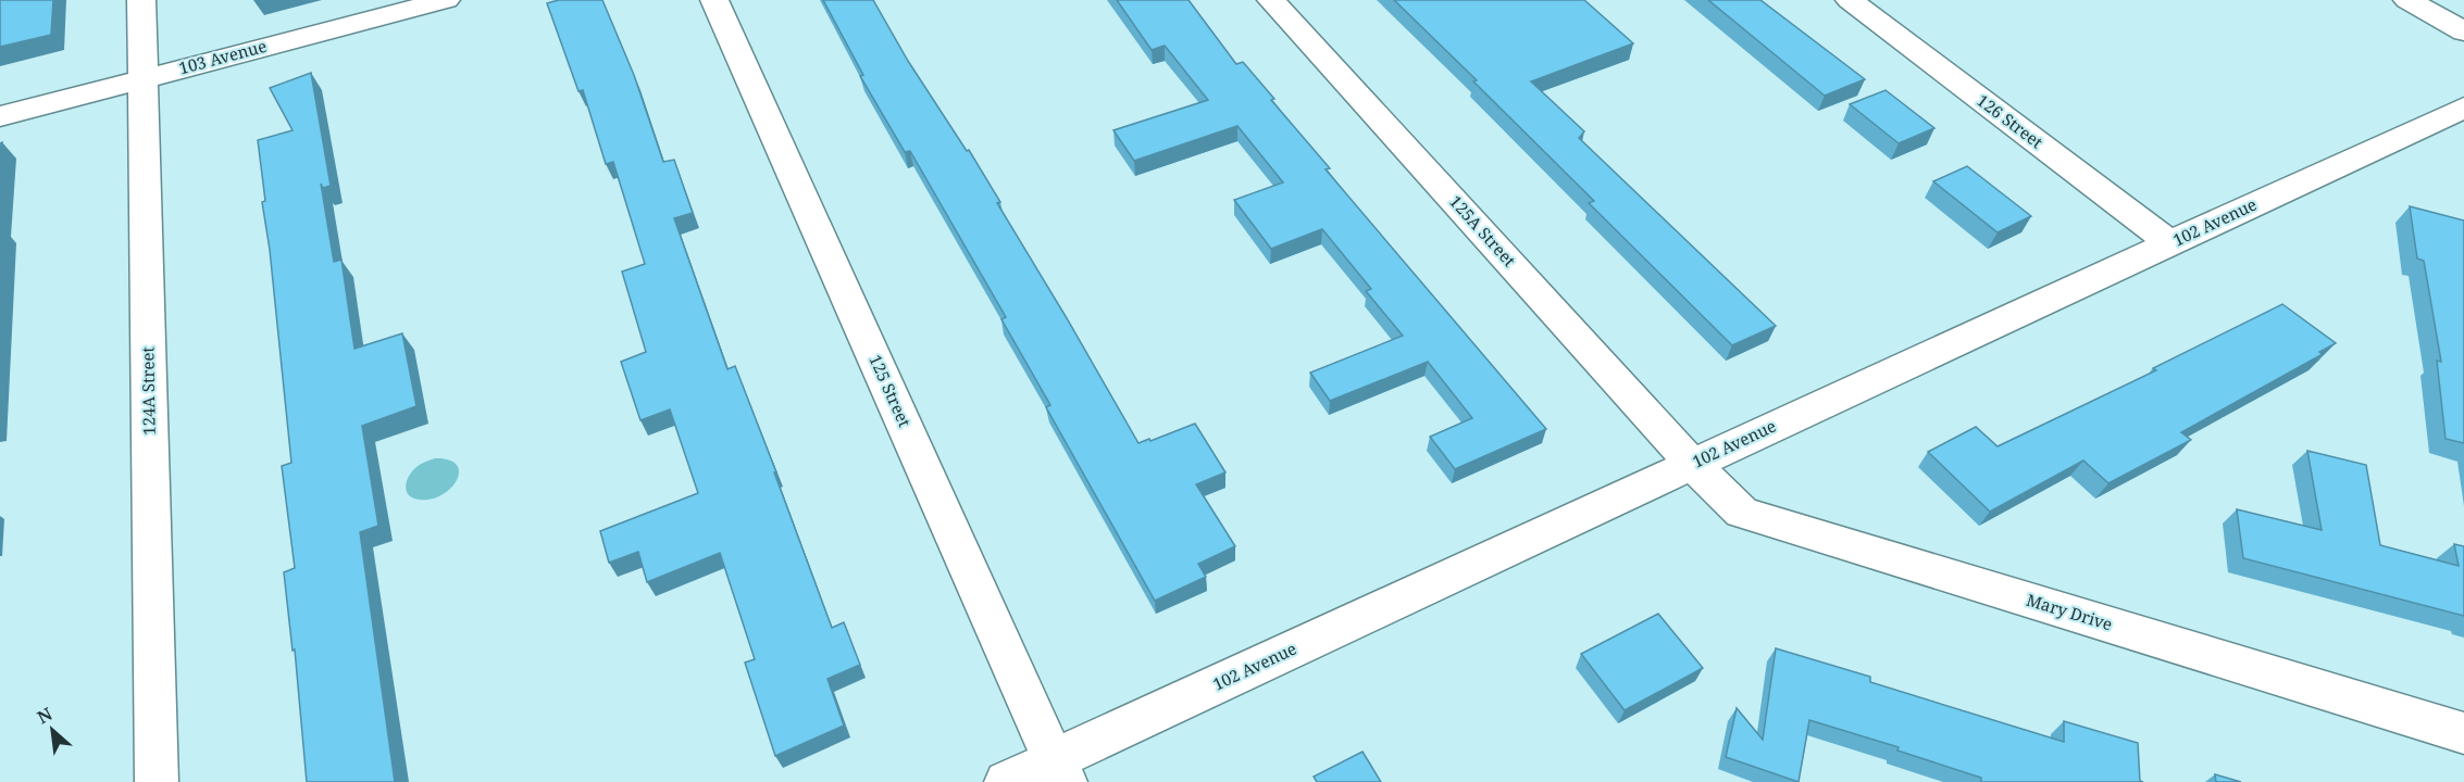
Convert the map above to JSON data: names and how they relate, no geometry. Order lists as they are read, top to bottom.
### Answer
{
  "streets": {
    "street": [
      "103 Avenue",
      "126 Street",
      "102 Avenue",
      "125A Street",
      "124A Street",
      "125 Street",
      "Mary Drive"
    ]
  },
  "crossings": [
    ["103 Avenue", "124A Street"],
    ["126 Street", "102 Avenue"],
    ["102 Avenue", "125A Street"],
    ["102 Avenue", "125 Street"],
    ["102 Avenue", "Mary Drive"],
    ["125A Street", "Mary Drive"]
  ],
  "north": "top left"
}
